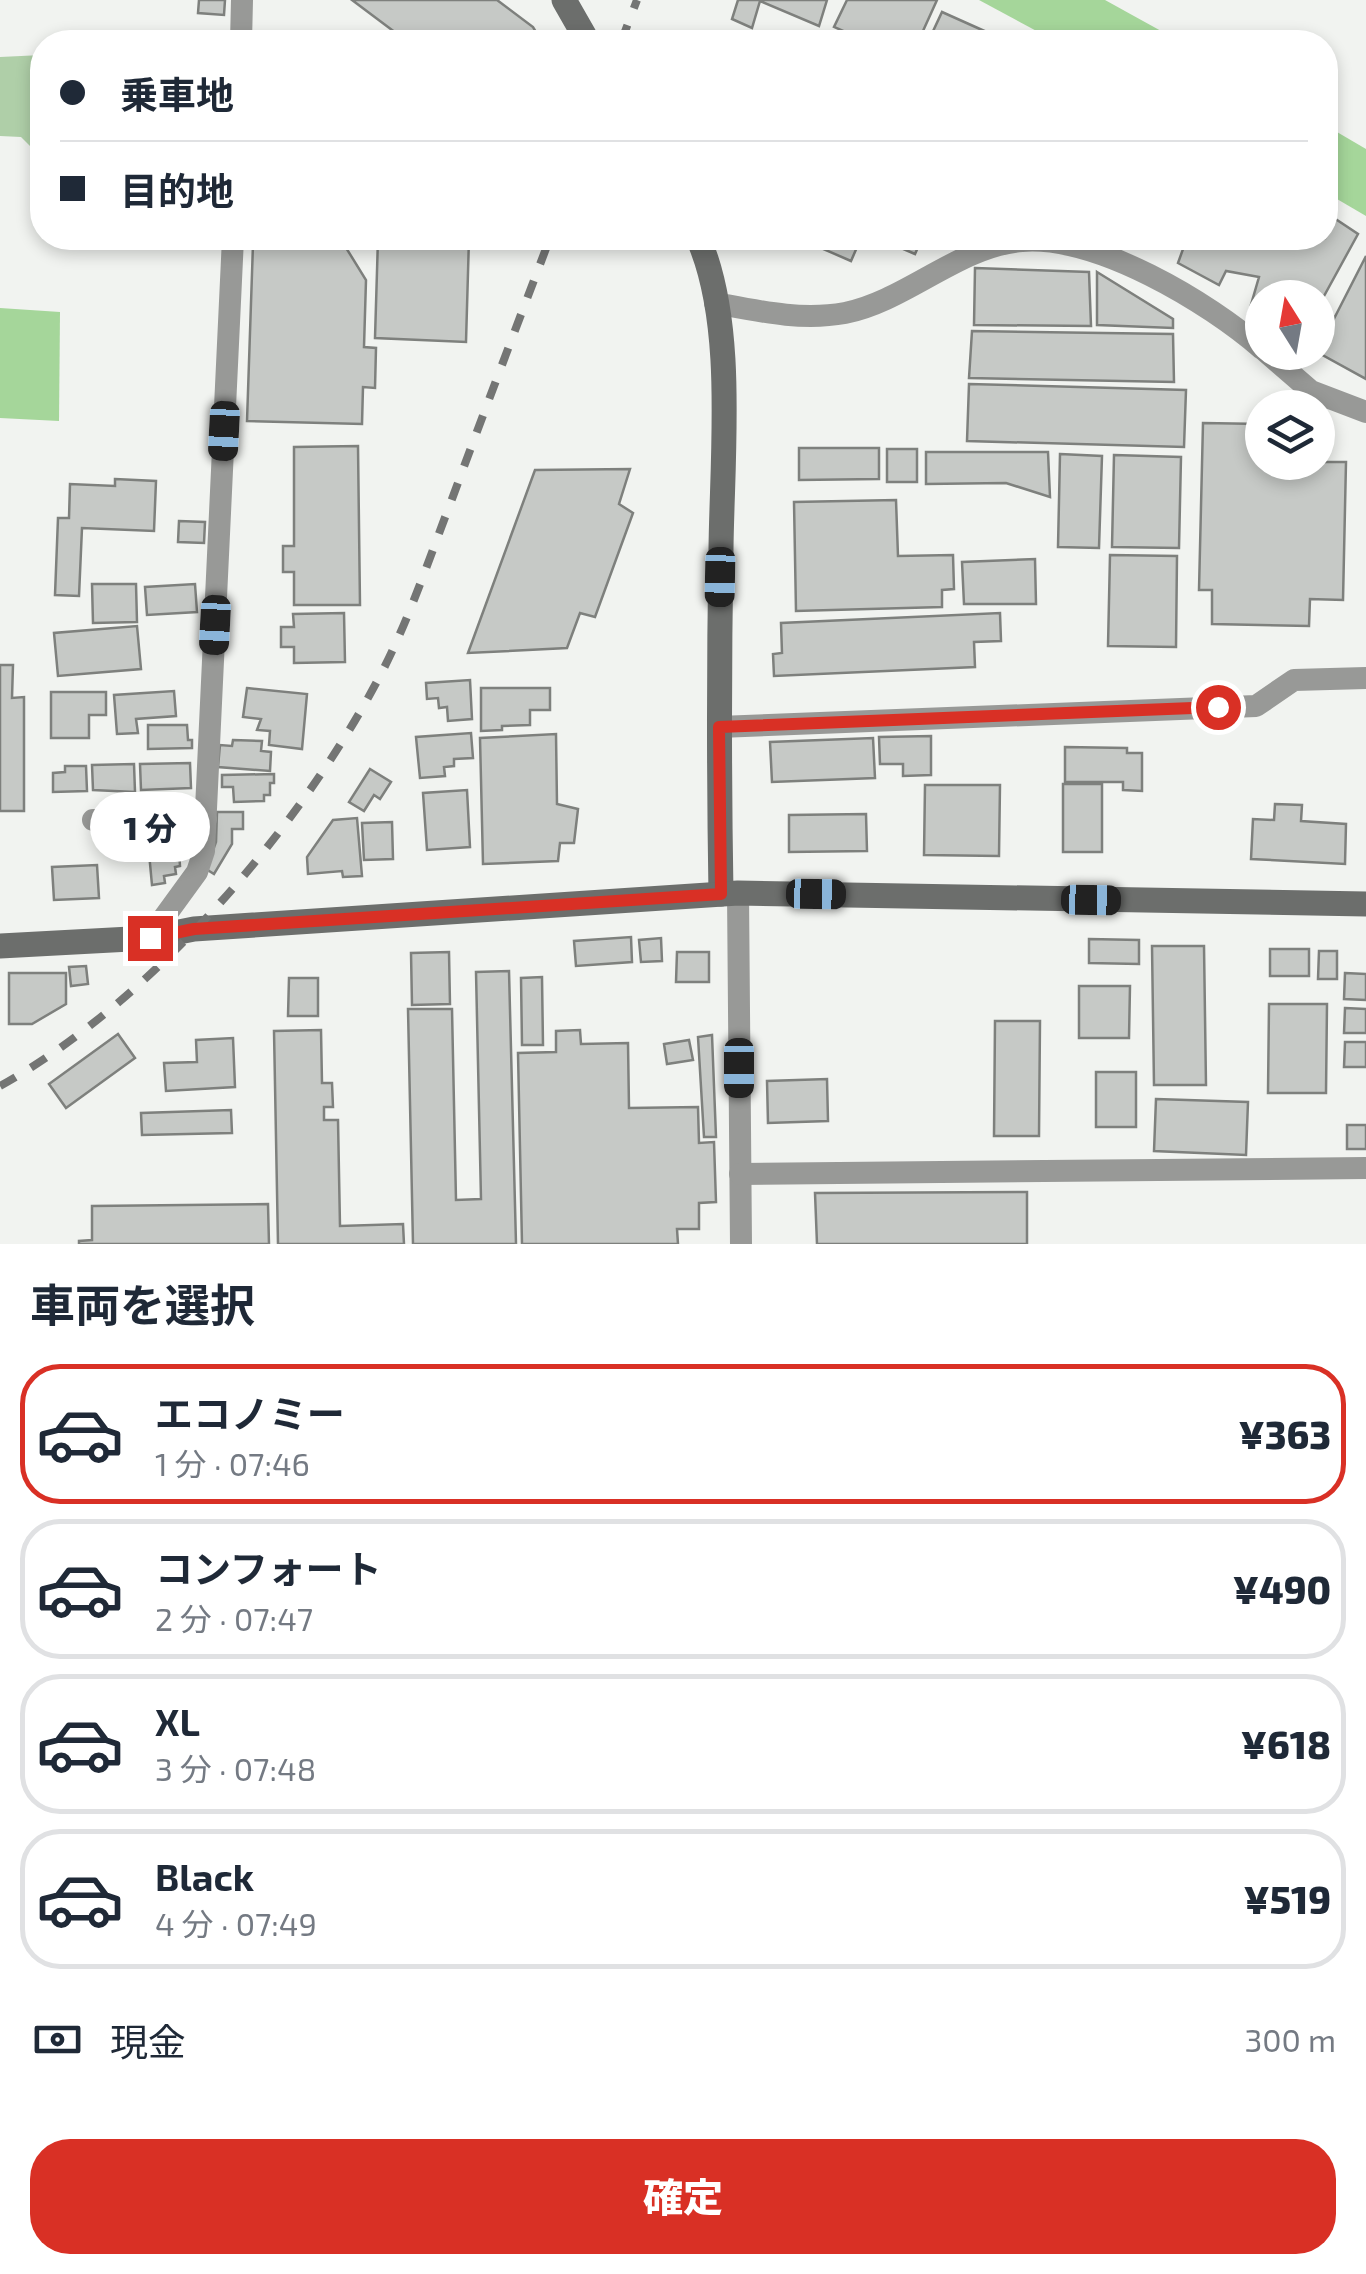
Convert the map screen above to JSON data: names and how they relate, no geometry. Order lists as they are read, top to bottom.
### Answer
{
  "north": "top",
  "page": {
    "banner": ["乗車地", "目的地"],
    "bubble": "1 分",
    "heading": "車両を選択",
    "list": [
      {
        "name": "エコノミー",
        "note": "1 分 · 07:46",
        "value": "¥363"
      },
      {
        "name": "コンフォート",
        "note": "2 分 · 07:47",
        "value": "¥490"
      },
      {
        "name": "XL",
        "note": "3 分 · 07:48",
        "value": "¥618"
      },
      {
        "name": "Black",
        "note": "4 分 · 07:49",
        "value": "¥519"
      }
    ],
    "pay": ["現金", "300 m"],
    "buttons": "確定"
  }
}
